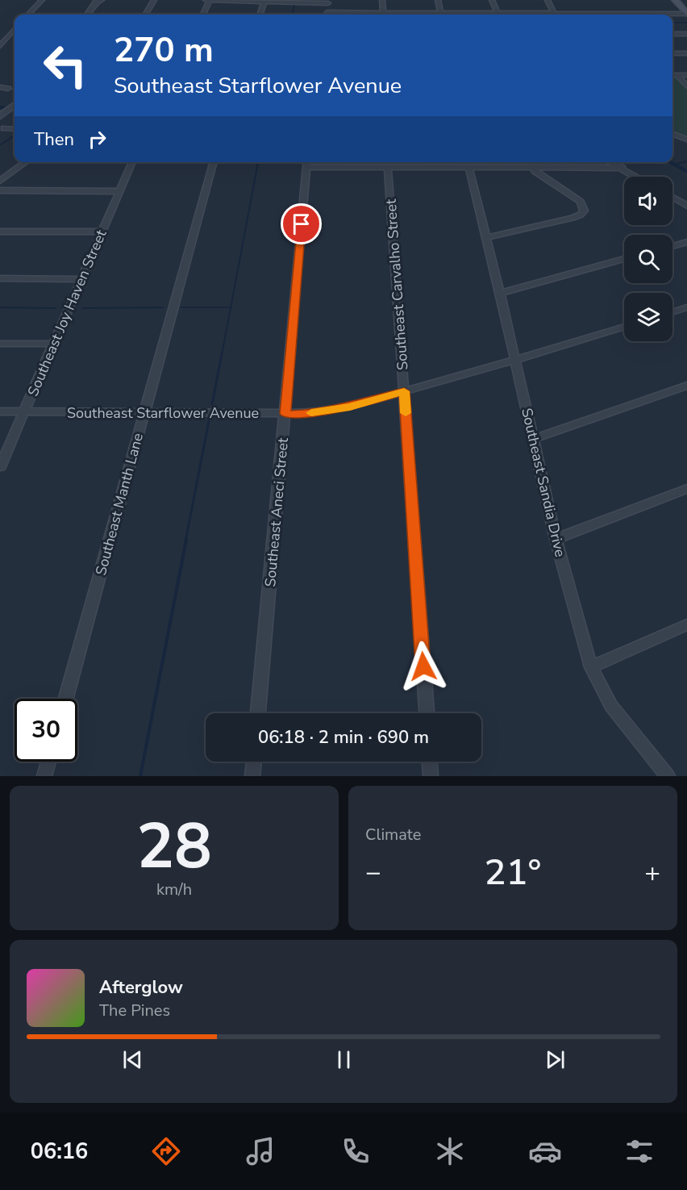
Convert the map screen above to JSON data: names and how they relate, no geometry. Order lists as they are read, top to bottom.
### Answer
{
  "streets": {
    "street": [
      "Southeast Carvalho Street",
      "Southeast Joy Haven Street",
      "Southeast Starflower Avenue",
      "Southeast Sandia Drive",
      "Southeast Manth Lane",
      "Southeast Aneci Street"
    ]
  },
  "crossings": [
    ["Southeast Carvalho Street", "Southeast Starflower Avenue"],
    ["Southeast Joy Haven Street", "Southeast Starflower Avenue"],
    ["Southeast Starflower Avenue", "Southeast Sandia Drive"],
    ["Southeast Starflower Avenue", "Southeast Manth Lane"],
    ["Southeast Starflower Avenue", "Southeast Aneci Street"]
  ],
  "page": {
    "turn": ["270 m", "Southeast Starflower Avenue"],
    "then": "Then",
    "limit": "30",
    "trip": "06:18 · 2 min · 690 m",
    "tile": [
      ["28", "km/h"],
      "Climate"
    ],
    "heat": ["−", "21°", "+"],
    "song": ["Afterglow", "The Pines"],
    "tabs": "06:16"
  }
}
